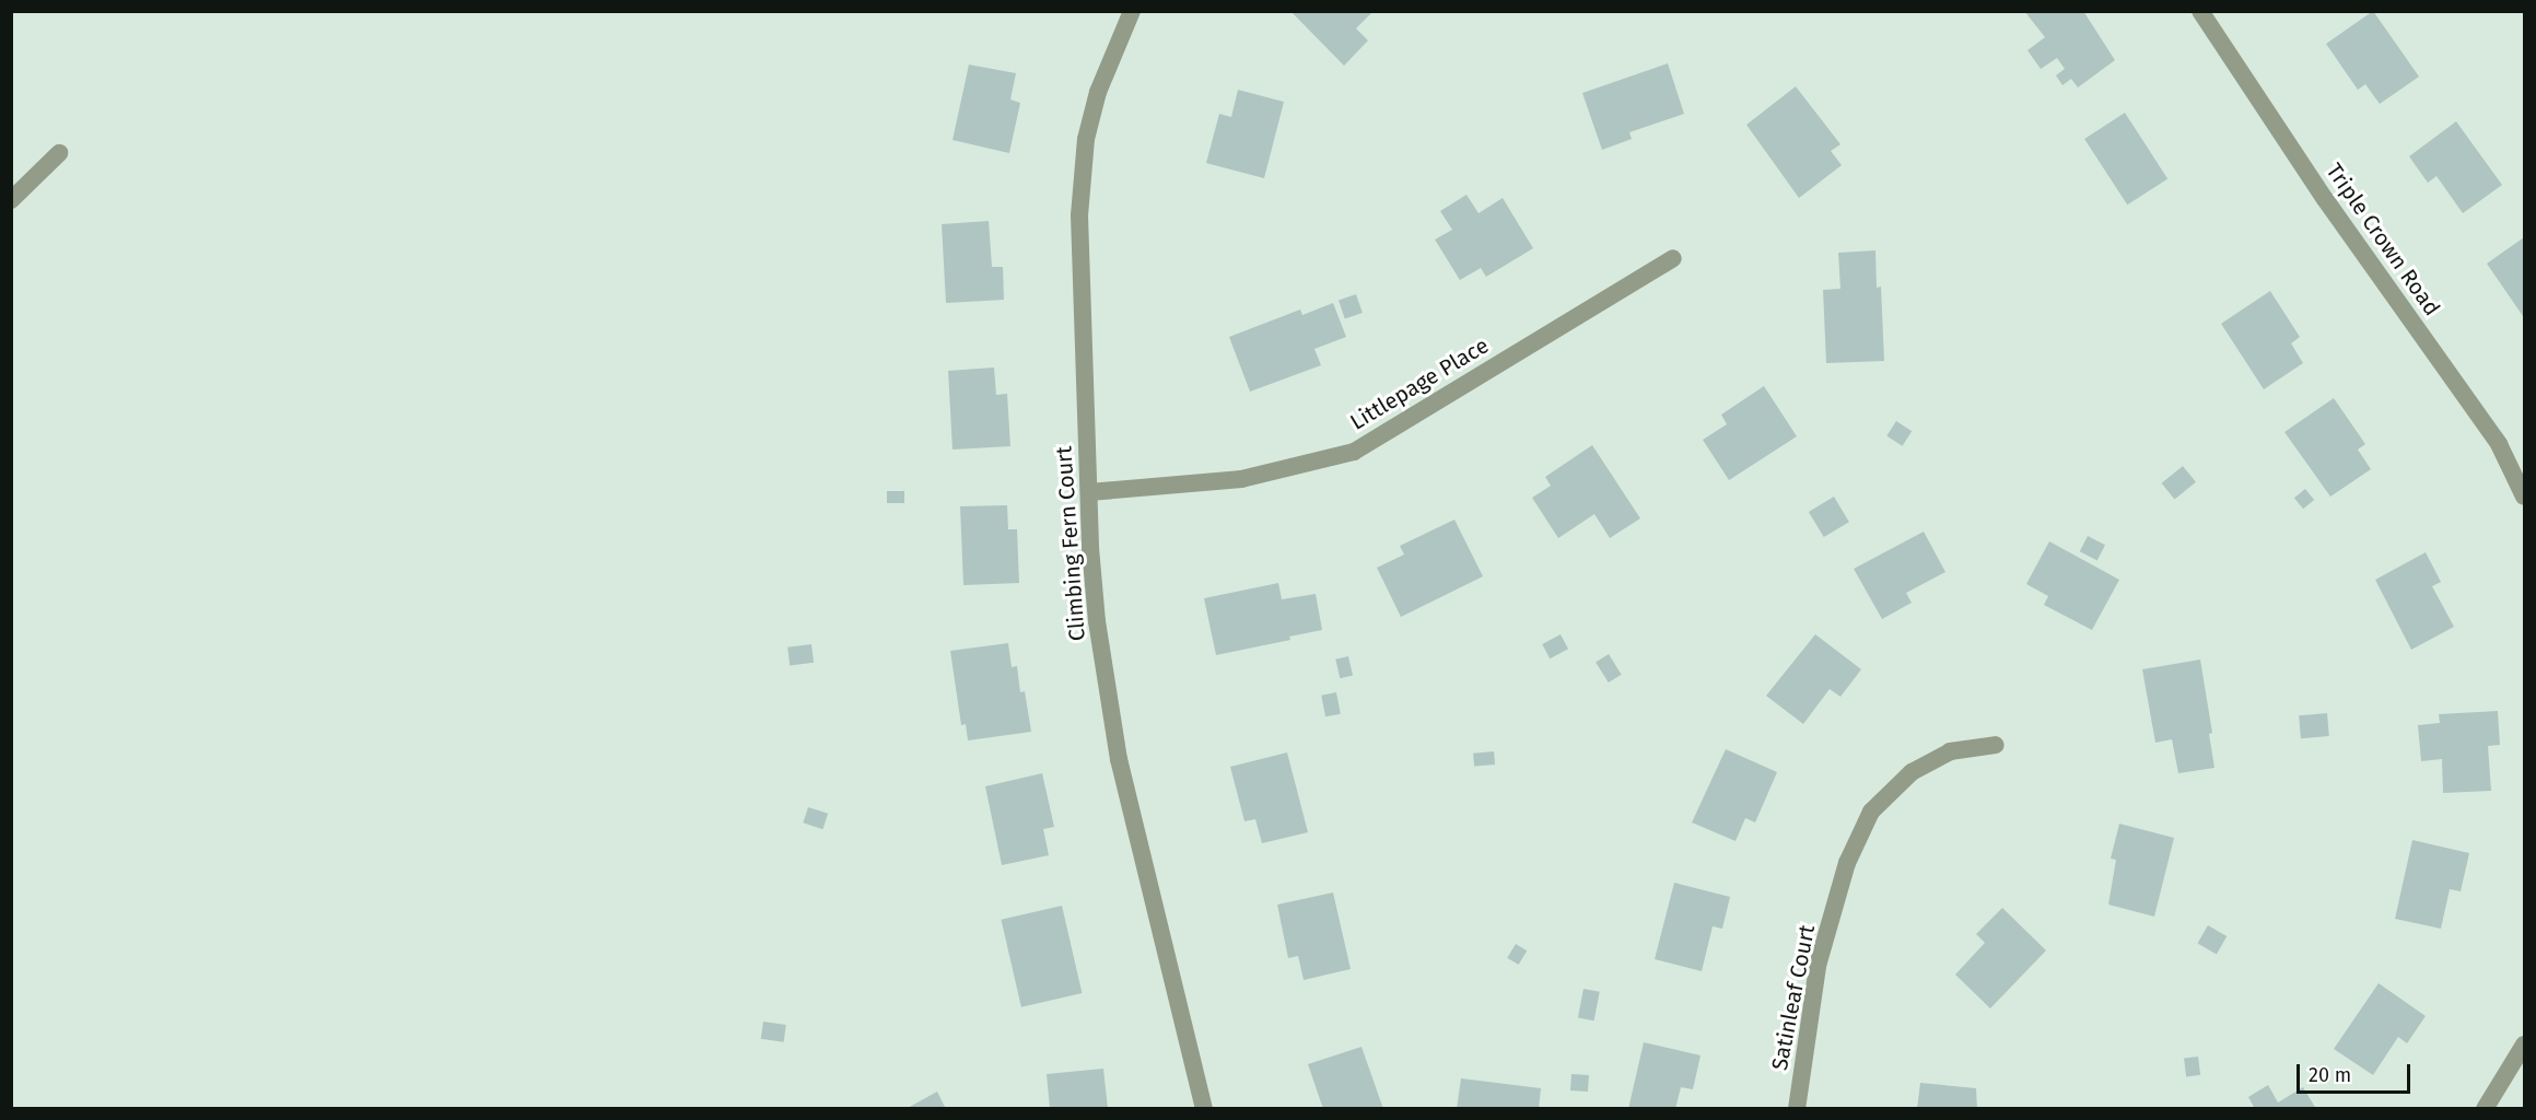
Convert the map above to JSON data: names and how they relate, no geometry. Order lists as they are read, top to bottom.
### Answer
{
  "streets": {
    "street": [
      "Triple Crown Road",
      "Littlepage Place",
      "Climbing Fern Court",
      "Satinleaf Court"
    ]
  },
  "crossings": [
    ["Littlepage Place", "Climbing Fern Court"]
  ],
  "scale_bar": "20 m"
}
